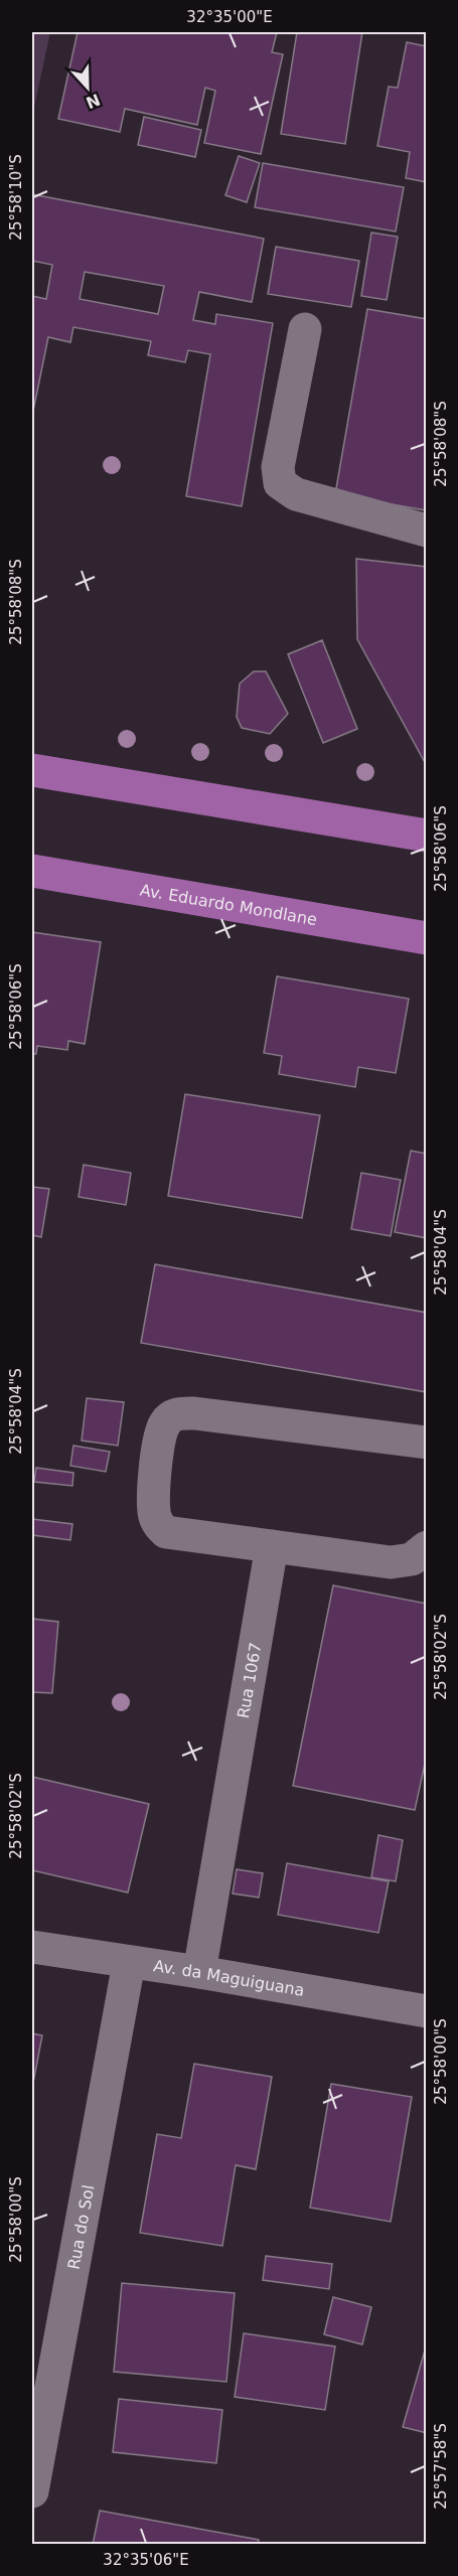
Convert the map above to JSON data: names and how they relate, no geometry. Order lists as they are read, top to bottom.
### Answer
{
  "streets": {
    "main road": ["Av. Eduardo Mondlane"],
    "street": ["Rua 1067", "Av. da Maguiguana", "Rua do Sol"]
  },
  "crossings": [
    ["Rua 1067", "Av. da Maguiguana"],
    ["Av. da Maguiguana", "Rua do Sol"]
  ],
  "north": "bottom",
  "coordinates": [
    "32°35'00\"E",
    "25°58'10\"S",
    "25°58'08\"S",
    "25°58'06\"S",
    "25°58'04\"S",
    "25°58'02\"S",
    "25°58'00\"S",
    "25°57'58\"S",
    "32°35'06\"E"
  ]
}
